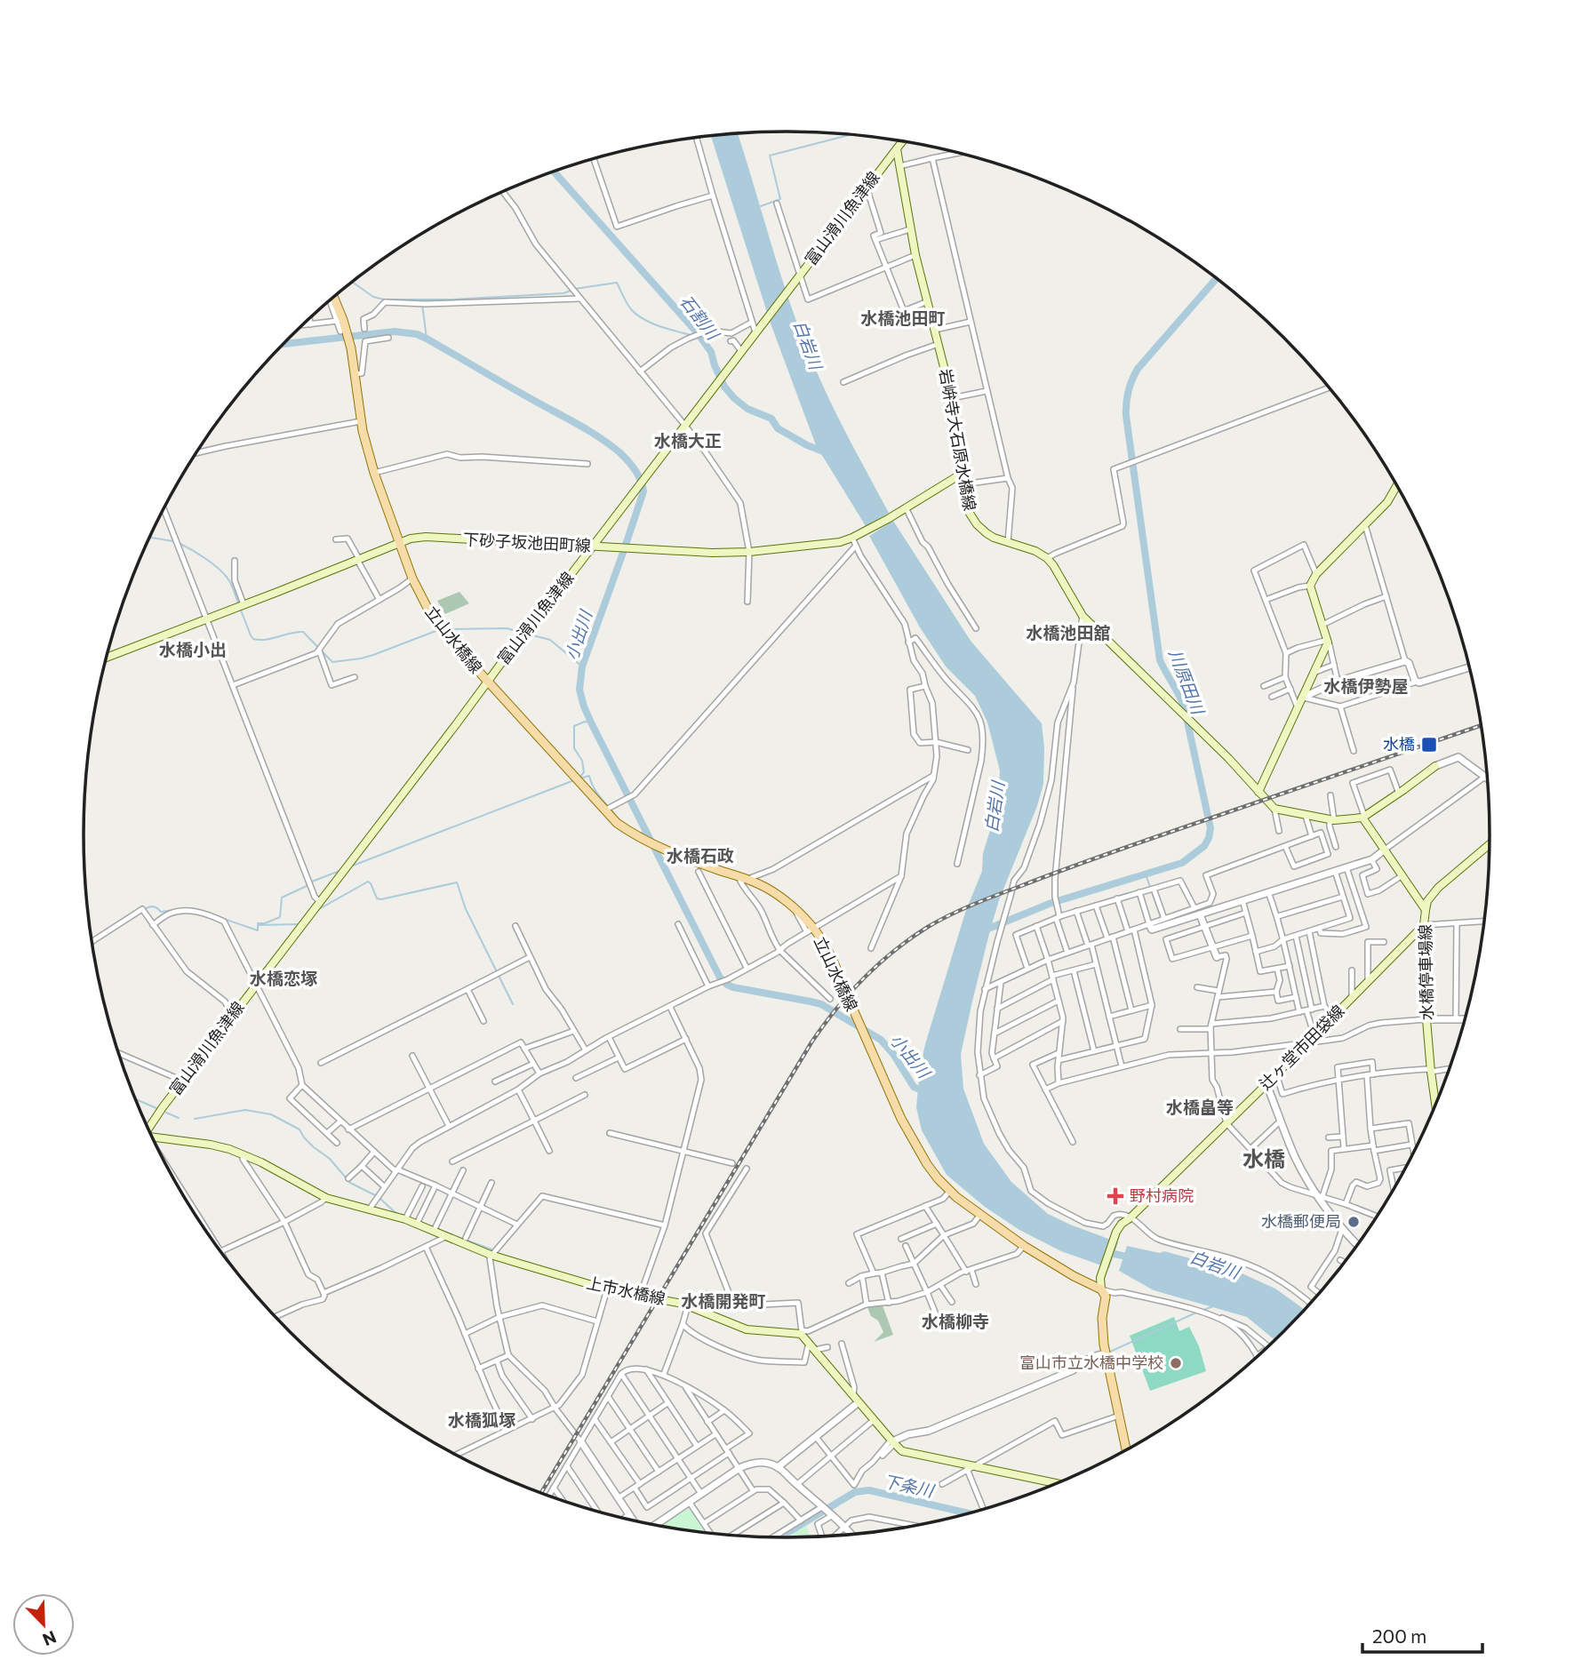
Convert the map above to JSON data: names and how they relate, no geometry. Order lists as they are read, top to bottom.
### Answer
{
  "streets": {
    "main road": [
      "富山滑川魚津線",
      "岩峅寺大石原水橋線",
      "下砂子坂池田町線",
      "立山水橋線",
      "水橋停車場線",
      "辻ヶ堂市田袋線",
      "上市水橋線"
    ]
  },
  "crossings": [
    ["富山滑川魚津線", "岩峅寺大石原水橋線"],
    ["富山滑川魚津線", "下砂子坂池田町線"],
    ["富山滑川魚津線", "立山水橋線"],
    ["岩峅寺大石原水橋線", "下砂子坂池田町線"],
    ["下砂子坂池田町線", "立山水橋線"],
    ["立山水橋線", "辻ヶ堂市田袋線"],
    ["水橋停車場線", "辻ヶ堂市田袋線"]
  ],
  "districts": [
    "水橋池田町",
    "水橋大正",
    "水橋池田舘",
    "水橋小出",
    "水橋伊勢屋",
    "水橋石政",
    "水橋恋塚",
    "水橋畠等",
    "水橋",
    "水橋開発町",
    "水橋柳寺",
    "水橋狐塚"
  ],
  "water": [
    "石割川",
    "白岩川",
    "小出川",
    "川原田川",
    "下条川"
  ],
  "places": {
    "transit": ["水橋"],
    "health": ["野村病院"],
    "other": ["水橋郵便局", "富山市立水橋中学校"]
  },
  "scale_bar": "200 m",
  "north": "bottom right"
}
